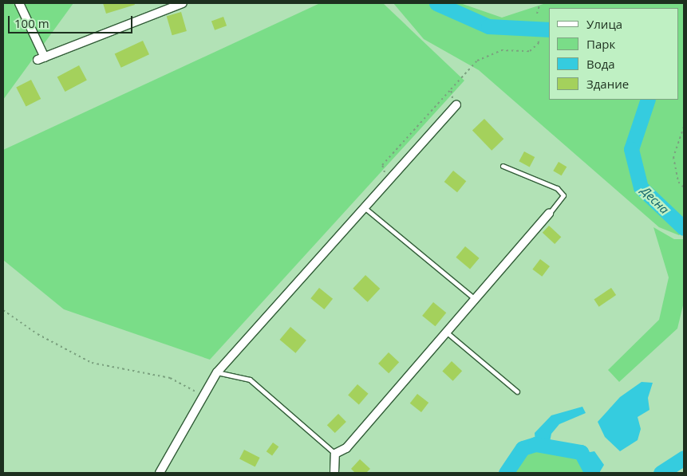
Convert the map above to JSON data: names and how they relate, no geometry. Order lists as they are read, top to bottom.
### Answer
{
  "water": ["Десна"],
  "legend": [
    "Улица",
    "Парк",
    "Вода",
    "Здание"
  ],
  "scale_bar": "100 m"
}
